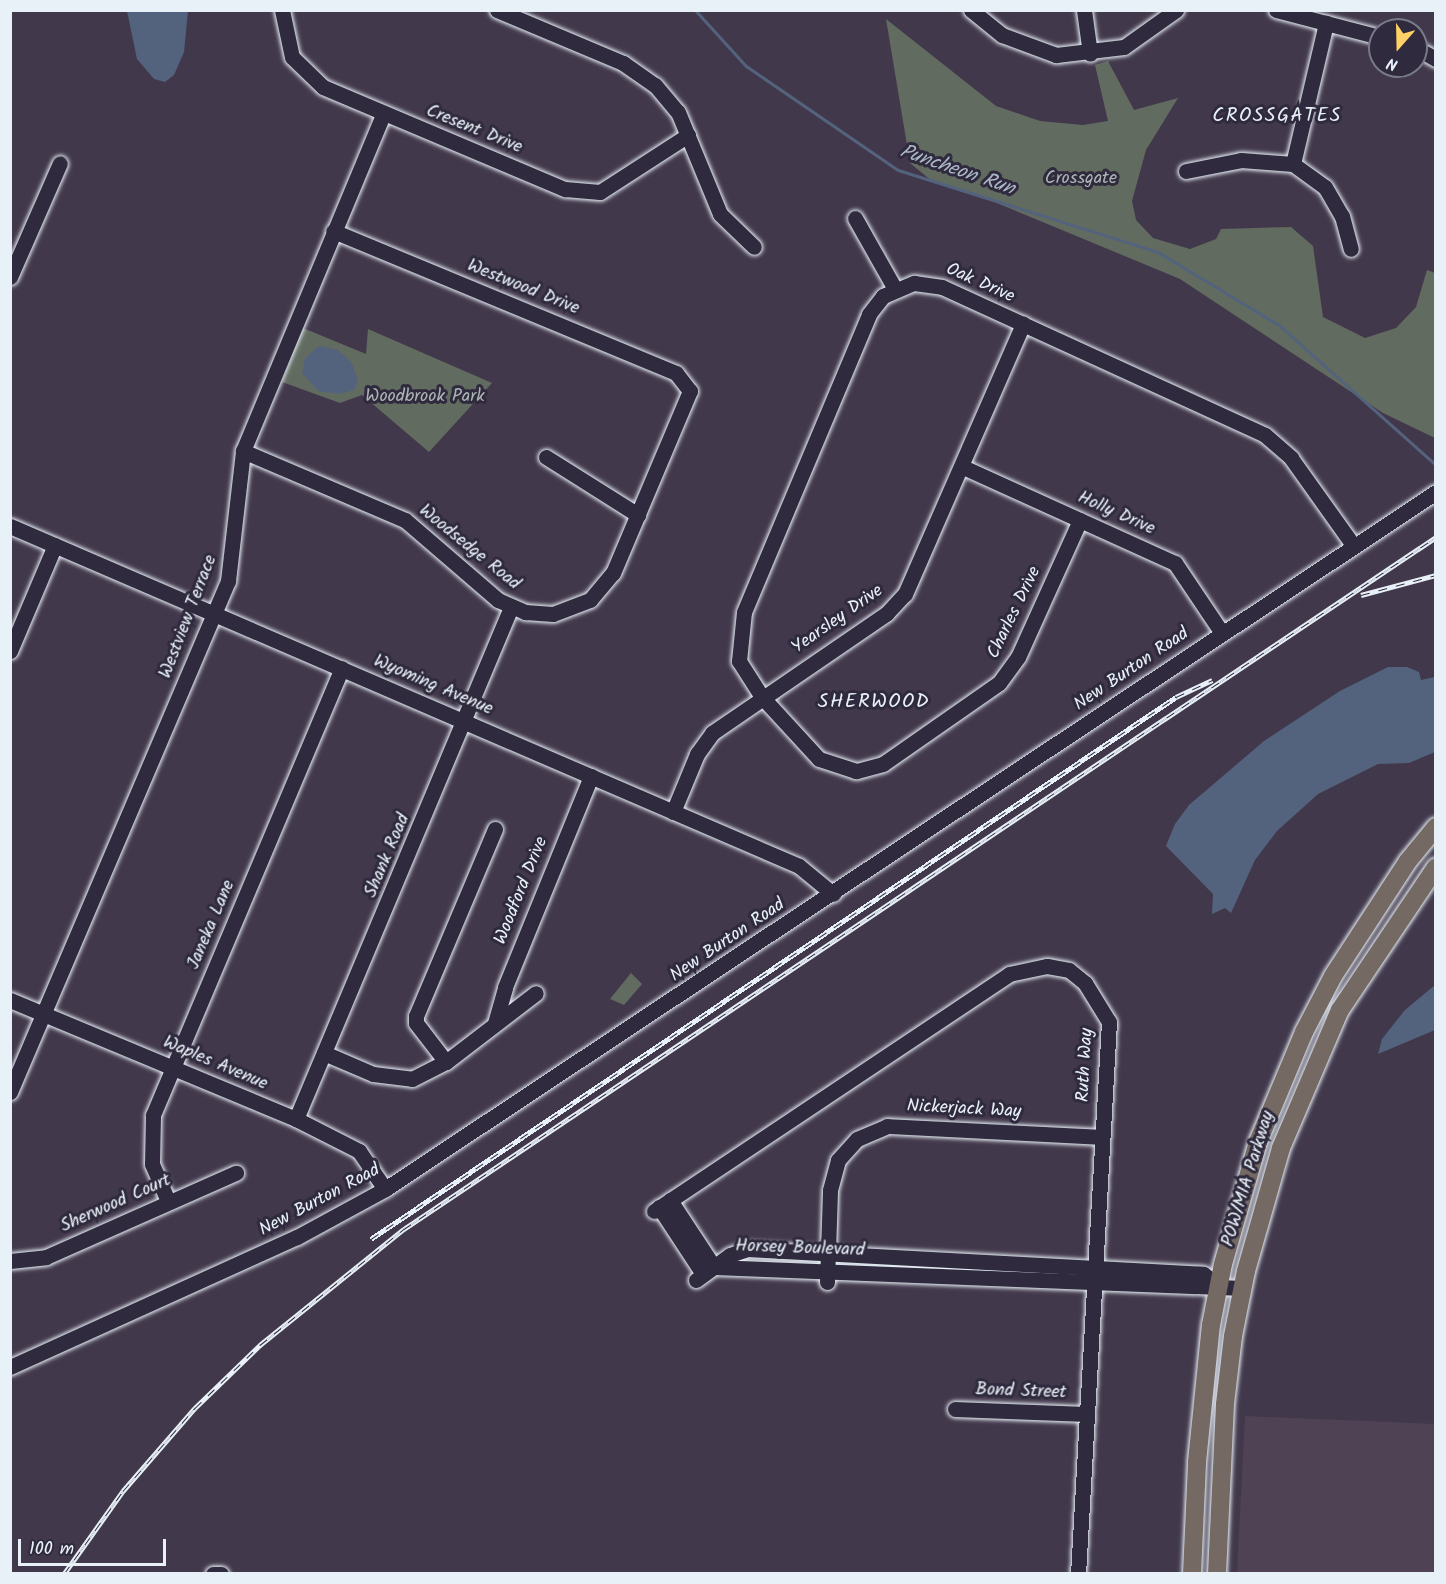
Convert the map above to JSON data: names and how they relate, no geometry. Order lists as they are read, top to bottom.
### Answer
{
  "streets": {
    "main road": ["POW/MIA Parkway"],
    "street": [
      "Cresent Drive",
      "Oak Drive",
      "Westwood Drive",
      "Holly Drive",
      "Woodsedge Road",
      "Charles Drive",
      "Westview Terrace",
      "Yearsley Drive",
      "New Burton Road",
      "Wyoming Avenue",
      "Shank Road",
      "Woodford Drive",
      "Janeka Lane",
      "Waples Avenue",
      "Ruth Way",
      "Nickerjack Way",
      "Sherwood Court",
      "Horsey Boulevard",
      "Bond Street"
    ]
  },
  "crossings": [
    ["Cresent Drive", "Westview Terrace"],
    ["Oak Drive", "Yearsley Drive"],
    ["Oak Drive", "New Burton Road"],
    ["Westwood Drive", "Woodsedge Road"],
    ["Westwood Drive", "Westview Terrace"],
    ["Holly Drive", "Charles Drive"],
    ["Holly Drive", "Yearsley Drive"],
    ["Holly Drive", "New Burton Road"],
    ["Woodsedge Road", "Westview Terrace"],
    ["Woodsedge Road", "Shank Road"],
    ["Charles Drive", "Yearsley Drive"],
    ["Westview Terrace", "Wyoming Avenue"],
    ["Westview Terrace", "Waples Avenue"],
    ["Yearsley Drive", "Wyoming Avenue"],
    ["New Burton Road", "Wyoming Avenue"],
    ["New Burton Road", "Waples Avenue"],
    ["Wyoming Avenue", "Shank Road"],
    ["Wyoming Avenue", "Woodford Drive"],
    ["Wyoming Avenue", "Janeka Lane"],
    ["Shank Road", "Waples Avenue"],
    ["Janeka Lane", "Waples Avenue"],
    ["Janeka Lane", "Sherwood Court"],
    ["Ruth Way", "Nickerjack Way"],
    ["Ruth Way", "Horsey Boulevard"],
    ["Ruth Way", "Bond Street"],
    ["Nickerjack Way", "Horsey Boulevard"],
    ["POW/MIA Parkway", "Horsey Boulevard"]
  ],
  "districts": ["CROSSGATES", "SHERWOOD"],
  "water": ["Puncheon Run"],
  "parks": ["Crossgate", "Woodbrook Park"],
  "scale_bar": "100 m",
  "north": "bottom"
}
